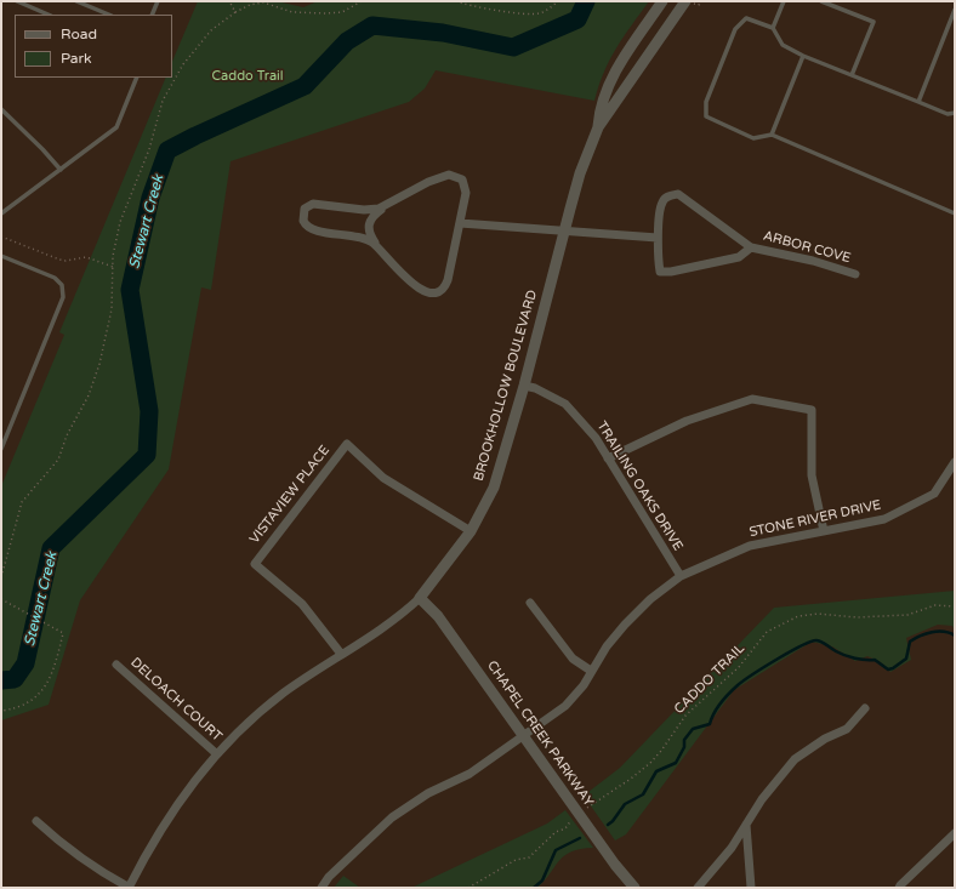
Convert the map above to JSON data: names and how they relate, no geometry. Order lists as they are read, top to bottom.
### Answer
{
  "streets": {
    "street": [
      "ARBOR COVE",
      "BROOKHOLLOW BOULEVARD",
      "TRAILING OAKS DRIVE",
      "VISTAVIEW PLACE",
      "STONE RIVER DRIVE",
      "DELOACH COURT",
      "CHAPEL CREEK PARKWAY"
    ],
    "path": ["CADDO TRAIL"]
  },
  "crossings": [
    ["BROOKHOLLOW BOULEVARD", "TRAILING OAKS DRIVE"],
    ["BROOKHOLLOW BOULEVARD", "VISTAVIEW PLACE"],
    ["BROOKHOLLOW BOULEVARD", "DELOACH COURT"],
    ["BROOKHOLLOW BOULEVARD", "CHAPEL CREEK PARKWAY"],
    ["TRAILING OAKS DRIVE", "STONE RIVER DRIVE"],
    ["STONE RIVER DRIVE", "CHAPEL CREEK PARKWAY"],
    ["CADDO TRAIL", "CHAPEL CREEK PARKWAY"]
  ],
  "water": ["Stewart Creek"],
  "parks": ["Caddo Trail"],
  "legend": ["Road", "Park"]
}
